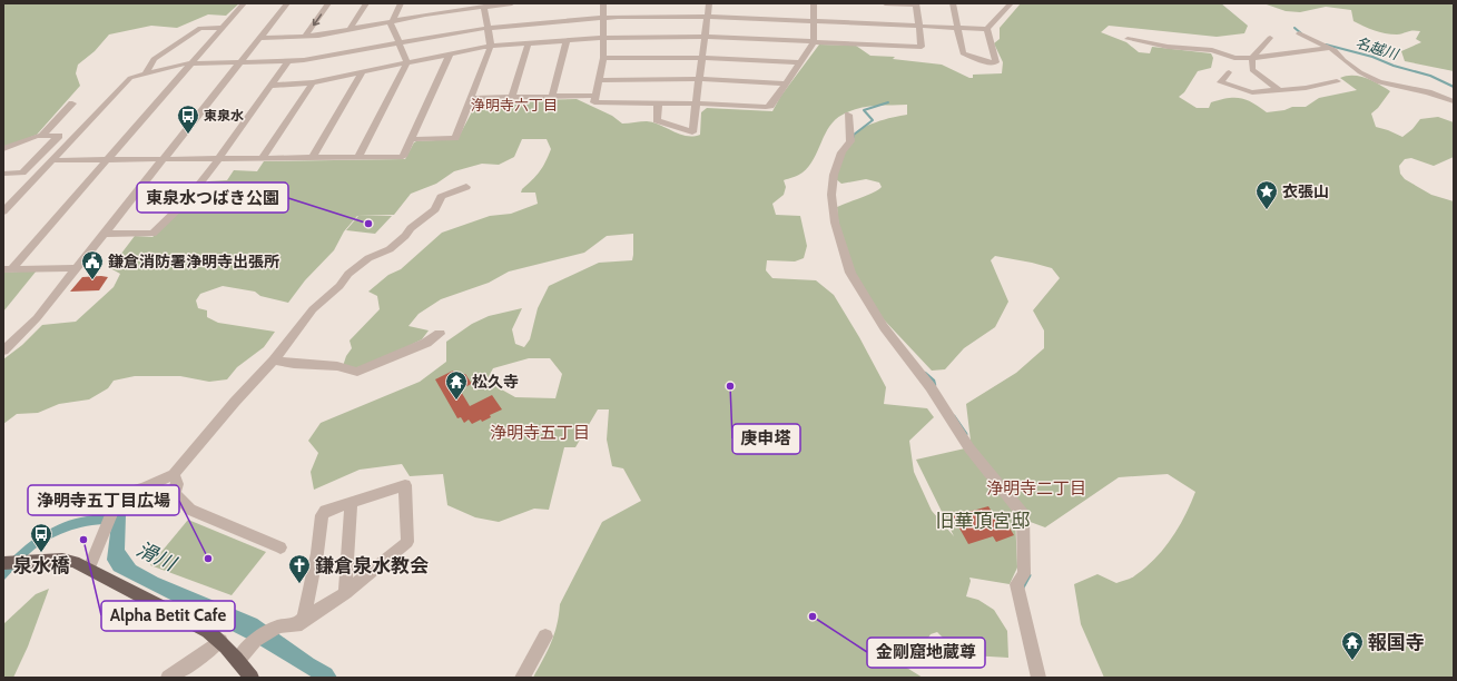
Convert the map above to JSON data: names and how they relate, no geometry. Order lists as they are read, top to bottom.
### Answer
{
  "districts": ["浄明寺六丁目", "浄明寺五丁目", "浄明寺二丁目"],
  "water": ["名越川", "滑川"],
  "parks": ["旧華頂宮邸"],
  "places": {
    "bus stop": ["東泉水", "泉水橋"],
    "place": ["衣張山"],
    "other": [
      "東泉水つばき公園",
      "庚申塔",
      "Alpha Betit Cafe",
      "浄明寺五丁目広場",
      "金剛窟地蔵尊"
    ],
    "public building": ["鎌倉消防署浄明寺出張所"],
    "temple": ["松久寺", "報国寺"],
    "church": ["鎌倉泉水教会"]
  }
}
